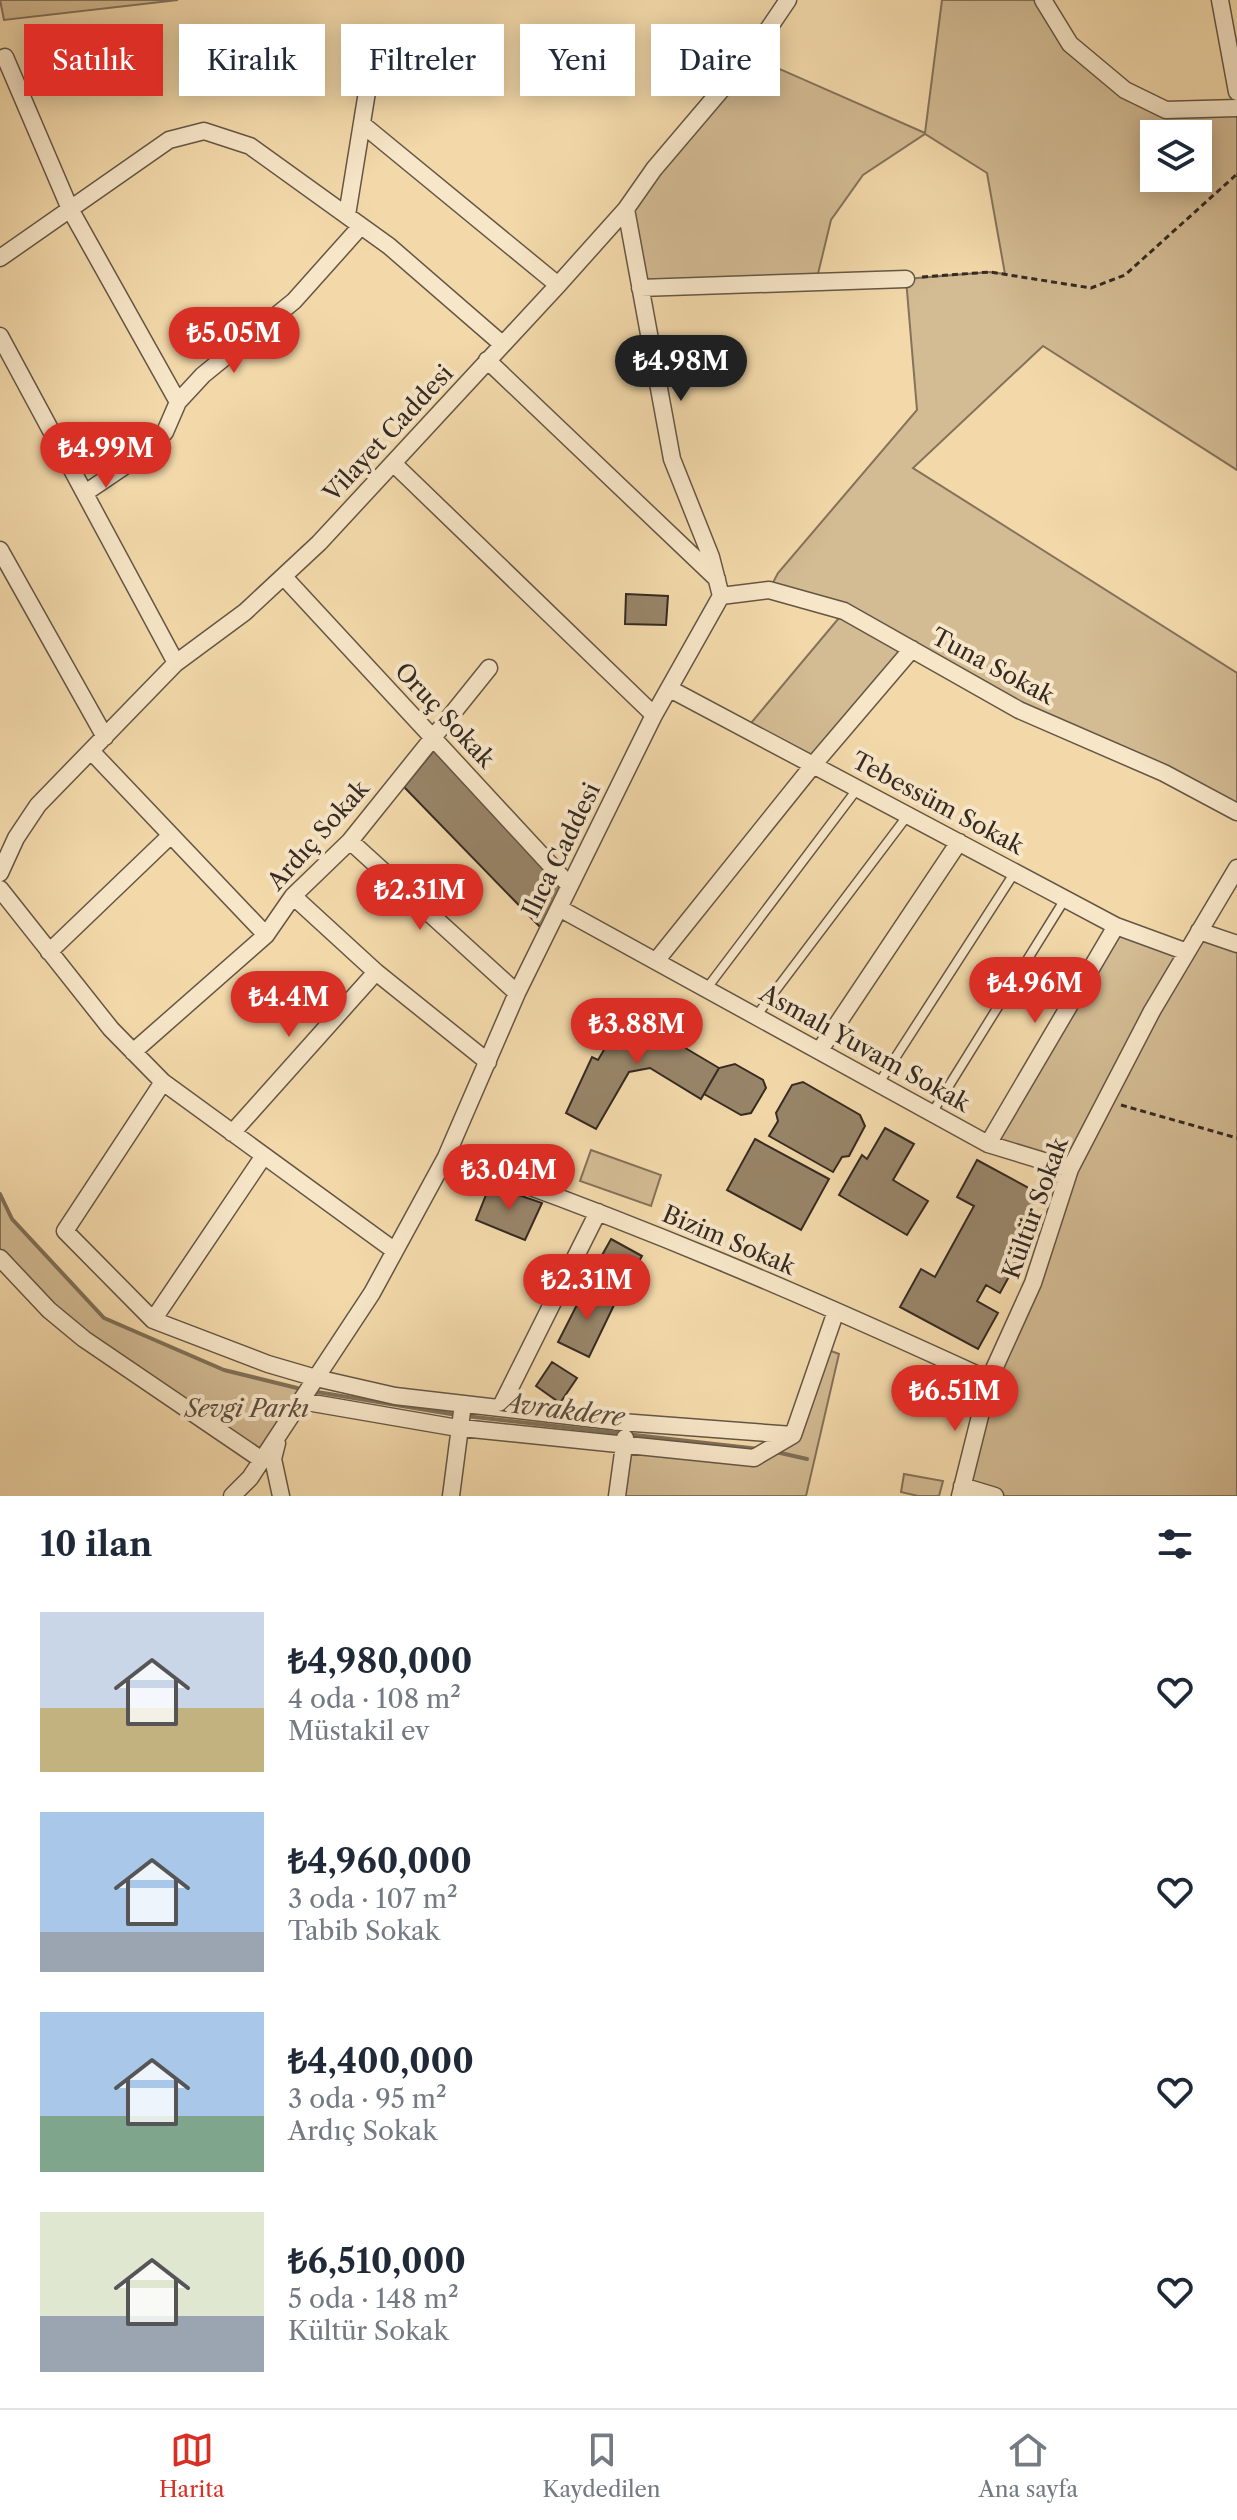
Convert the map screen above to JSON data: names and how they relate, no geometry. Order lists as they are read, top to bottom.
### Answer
{
  "streets": {
    "street": [
      "Vilayet Caddesi",
      "Tuna Sokak",
      "Oruç Sokak",
      "Tebessüm Sokak",
      "Ardıç Sokak",
      "Ilıca Caddesi",
      "Asmalı Yuvam Sokak",
      "Kültür Sokak",
      "Bizim Sokak"
    ]
  },
  "crossings": [
    ["Vilayet Caddesi", "Oruç Sokak"],
    ["Tuna Sokak", "Ilıca Caddesi"],
    ["Oruç Sokak", "Ardıç Sokak"],
    ["Oruç Sokak", "Ilıca Caddesi"],
    ["Tebessüm Sokak", "Ilıca Caddesi"],
    ["Tebessüm Sokak", "Kültür Sokak"],
    ["Ilıca Caddesi", "Asmalı Yuvam Sokak"],
    ["Ilıca Caddesi", "Bizim Sokak"],
    ["Asmalı Yuvam Sokak", "Kültür Sokak"],
    ["Kültür Sokak", "Bizim Sokak"]
  ],
  "water": ["Avrakdere"],
  "parks": ["Sevgi Parkı"],
  "page": {
    "chip": [
      "Satılık",
      "Kiralık",
      "Filtreler",
      "Yeni",
      "Daire"
    ],
    "price": [
      "₺5.05M",
      "₺4.98M",
      "₺4.99M",
      "₺2.31M",
      "₺4.96M",
      "₺4.4M",
      "₺3.88M",
      "₺3.04M",
      "₺2.31M",
      "₺6.51M"
    ],
    "heading": "10 ilan",
    "list": [
      {
        "name": "₺4,980,000",
        "note": "4 oda · 108 m² · Müstakil ev"
      },
      {
        "name": "₺4,960,000",
        "note": "3 oda · 107 m² · Tabib Sokak"
      },
      {
        "name": "₺4,400,000",
        "note": "3 oda · 95 m² · Ardıç Sokak"
      },
      {
        "name": "₺6,510,000",
        "note": "5 oda · 148 m² · Kültür Sokak"
      }
    ],
    "tabs": ["Harita", "Kaydedilen", "Ana sayfa"]
  }
}
